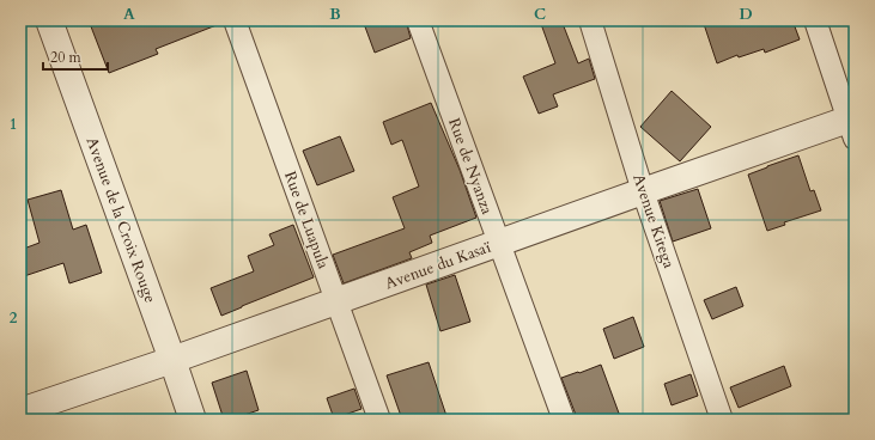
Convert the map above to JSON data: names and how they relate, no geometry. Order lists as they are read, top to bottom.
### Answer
{
  "streets": {
    "street": [
      "Rue de Nyanza",
      "Avenue de la Croix Rouge",
      "Rue de Luapula",
      "Avenue Kitega",
      "Avenue du Kasaï"
    ]
  },
  "crossings": [
    ["Rue de Nyanza", "Avenue du Kasaï"],
    ["Avenue de la Croix Rouge", "Avenue du Kasaï"],
    ["Rue de Luapula", "Avenue du Kasaï"],
    ["Avenue Kitega", "Avenue du Kasaï"]
  ],
  "scale_bar": "20 m",
  "grid": {
    "columns": [
      "A",
      "B",
      "C",
      "D"
    ],
    "rows": ["1", "2"]
  }
}
